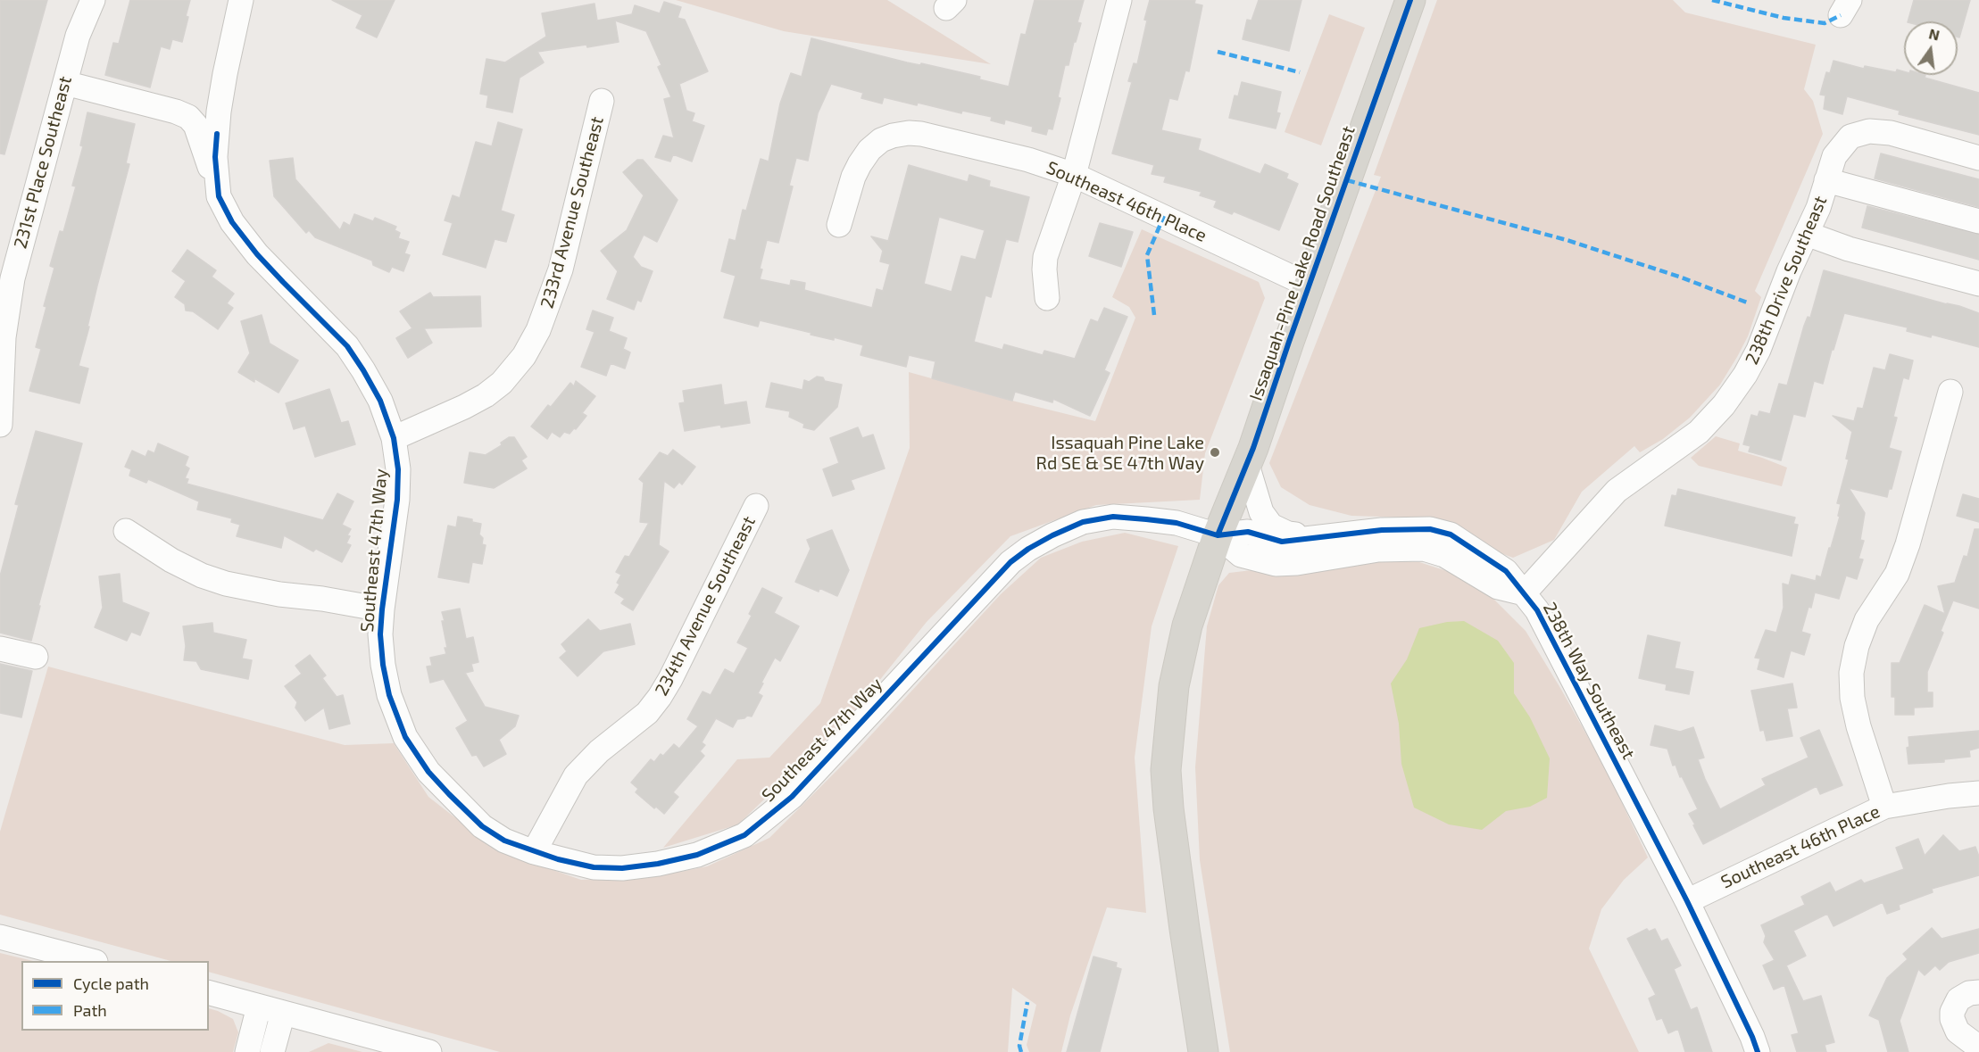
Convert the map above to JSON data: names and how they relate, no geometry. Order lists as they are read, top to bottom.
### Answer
{
  "streets": {
    "main road": ["Issaquah-Pine Lake Road Southeast"],
    "street": [
      "231st Place Southeast",
      "Southeast 46th Place",
      "233rd Avenue Southeast",
      "238th Drive Southeast",
      "Southeast 47th Way",
      "234th Avenue Southeast",
      "238th Way Southeast"
    ]
  },
  "crossings": [
    ["Southeast 46th Place", "Issaquah-Pine Lake Road Southeast"],
    ["Southeast 46th Place", "238th Way Southeast"],
    ["233rd Avenue Southeast", "Southeast 47th Way"],
    ["Issaquah-Pine Lake Road Southeast", "Southeast 47th Way"],
    ["Issaquah-Pine Lake Road Southeast", "238th Way Southeast"],
    ["238th Drive Southeast", "238th Way Southeast"],
    ["Southeast 47th Way", "234th Avenue Southeast"],
    ["Southeast 47th Way", "238th Way Southeast"]
  ],
  "places": ["Issaquah Pine Lake Rd SE & SE 47th Way"],
  "legend": ["Cycle path", "Path"],
  "north": "top"
}
